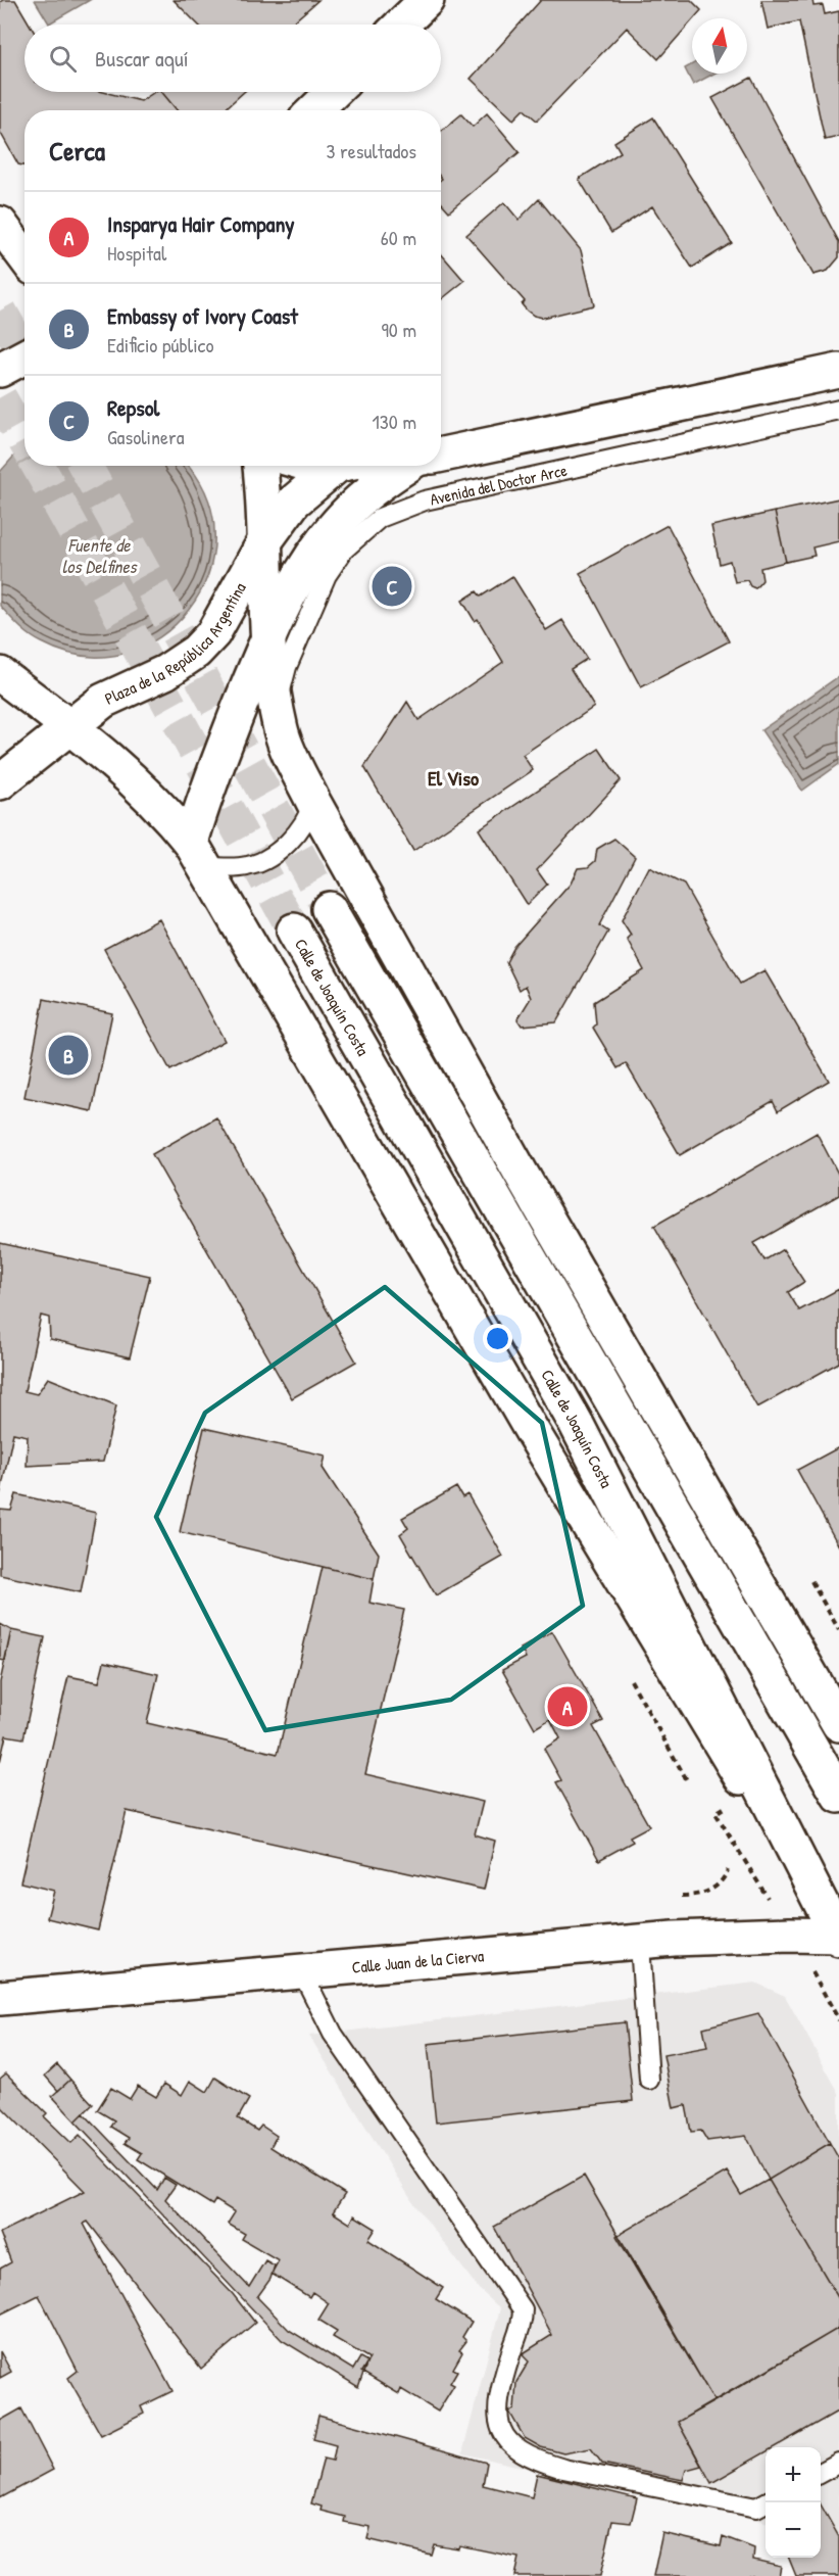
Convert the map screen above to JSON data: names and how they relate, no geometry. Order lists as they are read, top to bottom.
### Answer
{
  "streets": {
    "street": ["Plaza de la República Argentina", "Calle de Joaquín Costa", "Calle Juan de la Cierva"],
    "lane": ["Avenida del Doctor Arce"]
  },
  "crossings": [
    ["Calle de Joaquín Costa", "Calle Juan de la Cierva"]
  ],
  "districts": ["El Viso"],
  "water": ["Fuente de los Delfines"],
  "north": "top",
  "page": {
    "search": "Buscar aquí",
    "heading": ["Cerca", "3 resultados"],
    "list": [
      {
        "mark": "A",
        "name": "Insparya Hair Company",
        "note": "Hospital",
        "value": "60 m"
      },
      {
        "mark": "B",
        "name": "Embassy of Ivory Coast",
        "note": "Edificio público",
        "value": "90 m"
      },
      {
        "mark": "C",
        "name": "Repsol",
        "note": "Gasolinera",
        "value": "130 m"
      }
    ],
    "pins": ["C", "B", "A"],
    "map_buttons": ["+", "−"]
  }
}
